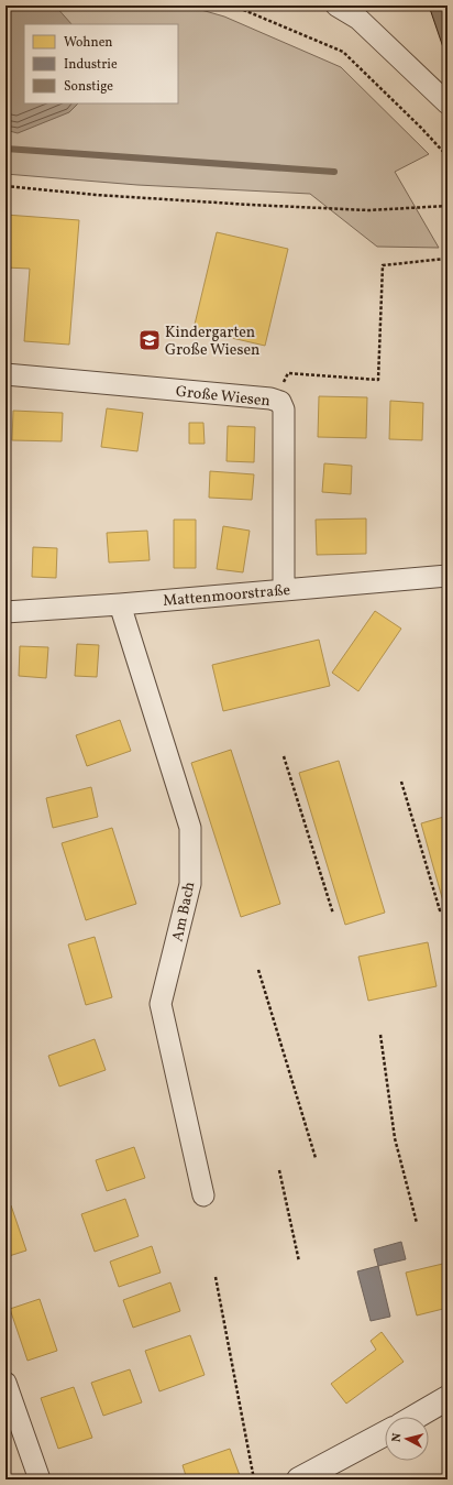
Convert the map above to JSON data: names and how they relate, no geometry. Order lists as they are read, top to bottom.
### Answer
{
  "streets": {
    "street": ["Große Wiesen", "Mattenmoorstraße", "Am Bach"]
  },
  "crossings": [
    ["Große Wiesen", "Mattenmoorstraße"],
    ["Mattenmoorstraße", "Am Bach"]
  ],
  "places": {
    "school or university": ["Kindergarten Große Wiesen"]
  },
  "legend": ["Wohnen", "Industrie", "Sonstige"],
  "north": "left"
}
